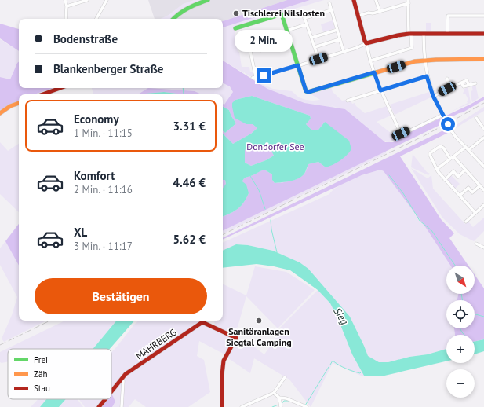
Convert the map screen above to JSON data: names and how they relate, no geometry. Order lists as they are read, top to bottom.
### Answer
{
  "streets": {
    "street": ["MAHRBERG"]
  },
  "water": ["Sieg"],
  "parks": ["Dondorfer See"],
  "places": ["Tischlerei NilsJosten", "Sanitäranlagen Siegtal Camping"],
  "legend": ["Frei", "Zäh", "Stau"],
  "north": "bottom right",
  "page": {
    "banner": ["Bodenstraße", "Blankenberger Straße"],
    "bubble": "2 Min.",
    "list": [
      {
        "name": "Economy",
        "note": "1 Min. · 11:15",
        "value": "3.31 €"
      },
      {
        "name": "Komfort",
        "note": "2 Min. · 11:16",
        "value": "4.46 €"
      },
      {
        "name": "XL",
        "note": "3 Min. · 11:17",
        "value": "5.62 €"
      }
    ],
    "map_buttons": ["+", "−"],
    "buttons": "Bestätigen"
  }
}
